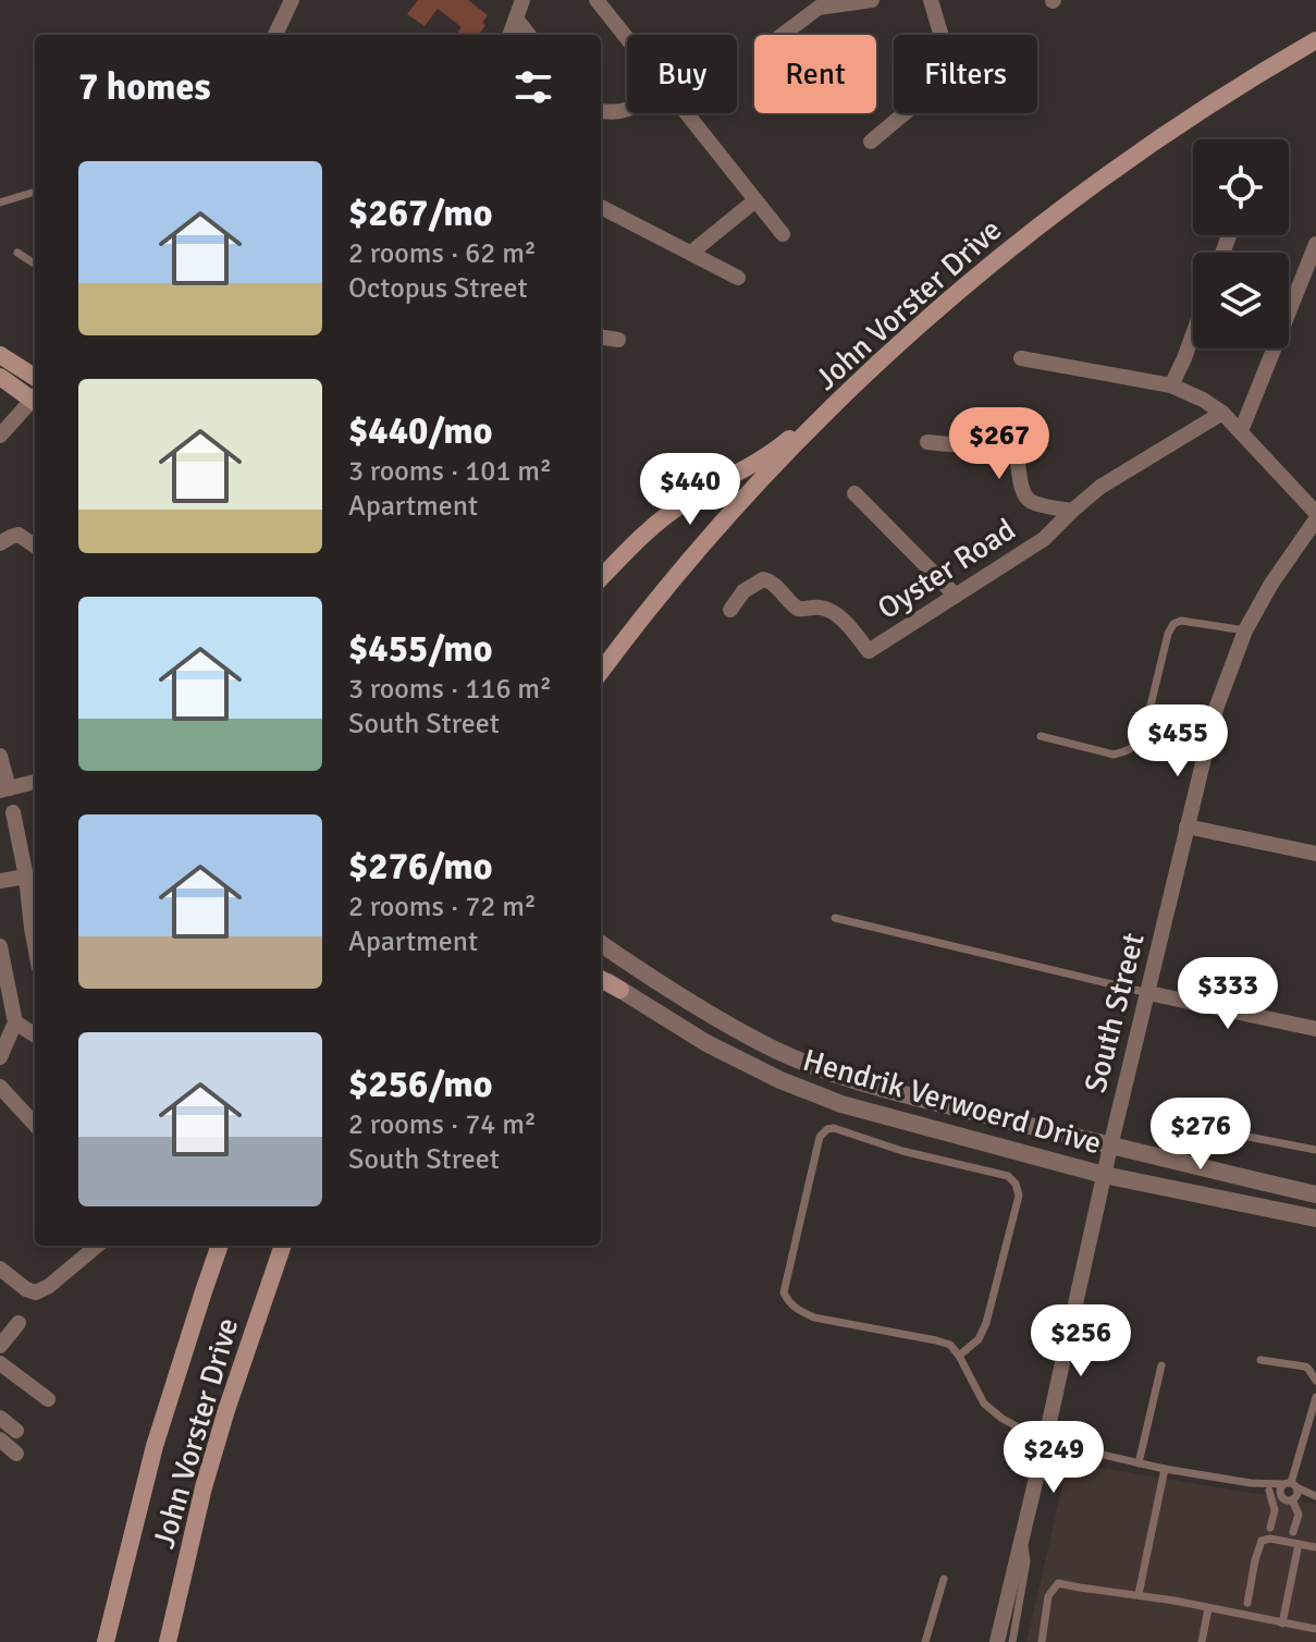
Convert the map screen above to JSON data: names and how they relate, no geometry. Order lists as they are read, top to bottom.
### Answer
{
  "streets": {
    "main road": ["John Vorster Drive"],
    "street": ["Oyster Road", "South Street", "Hendrik Verwoerd Drive"]
  },
  "crossings": [
    ["South Street", "Hendrik Verwoerd Drive"]
  ],
  "page": {
    "chip": ["Buy", "Rent", "Filters"],
    "heading": "7 homes",
    "list": [
      {
        "name": "$267/mo",
        "note": "2 rooms · 62 m² · Octopus Street"
      },
      {
        "name": "$440/mo",
        "note": "3 rooms · 101 m² · Apartment"
      },
      {
        "name": "$455/mo",
        "note": "3 rooms · 116 m² · South Street"
      },
      {
        "name": "$276/mo",
        "note": "2 rooms · 72 m² · Apartment"
      },
      {
        "name": "$256/mo",
        "note": "2 rooms · 74 m² · South Street"
      }
    ],
    "price": [
      "$267",
      "$440",
      "$455",
      "$333",
      "$276",
      "$256",
      "$249"
    ]
  }
}
